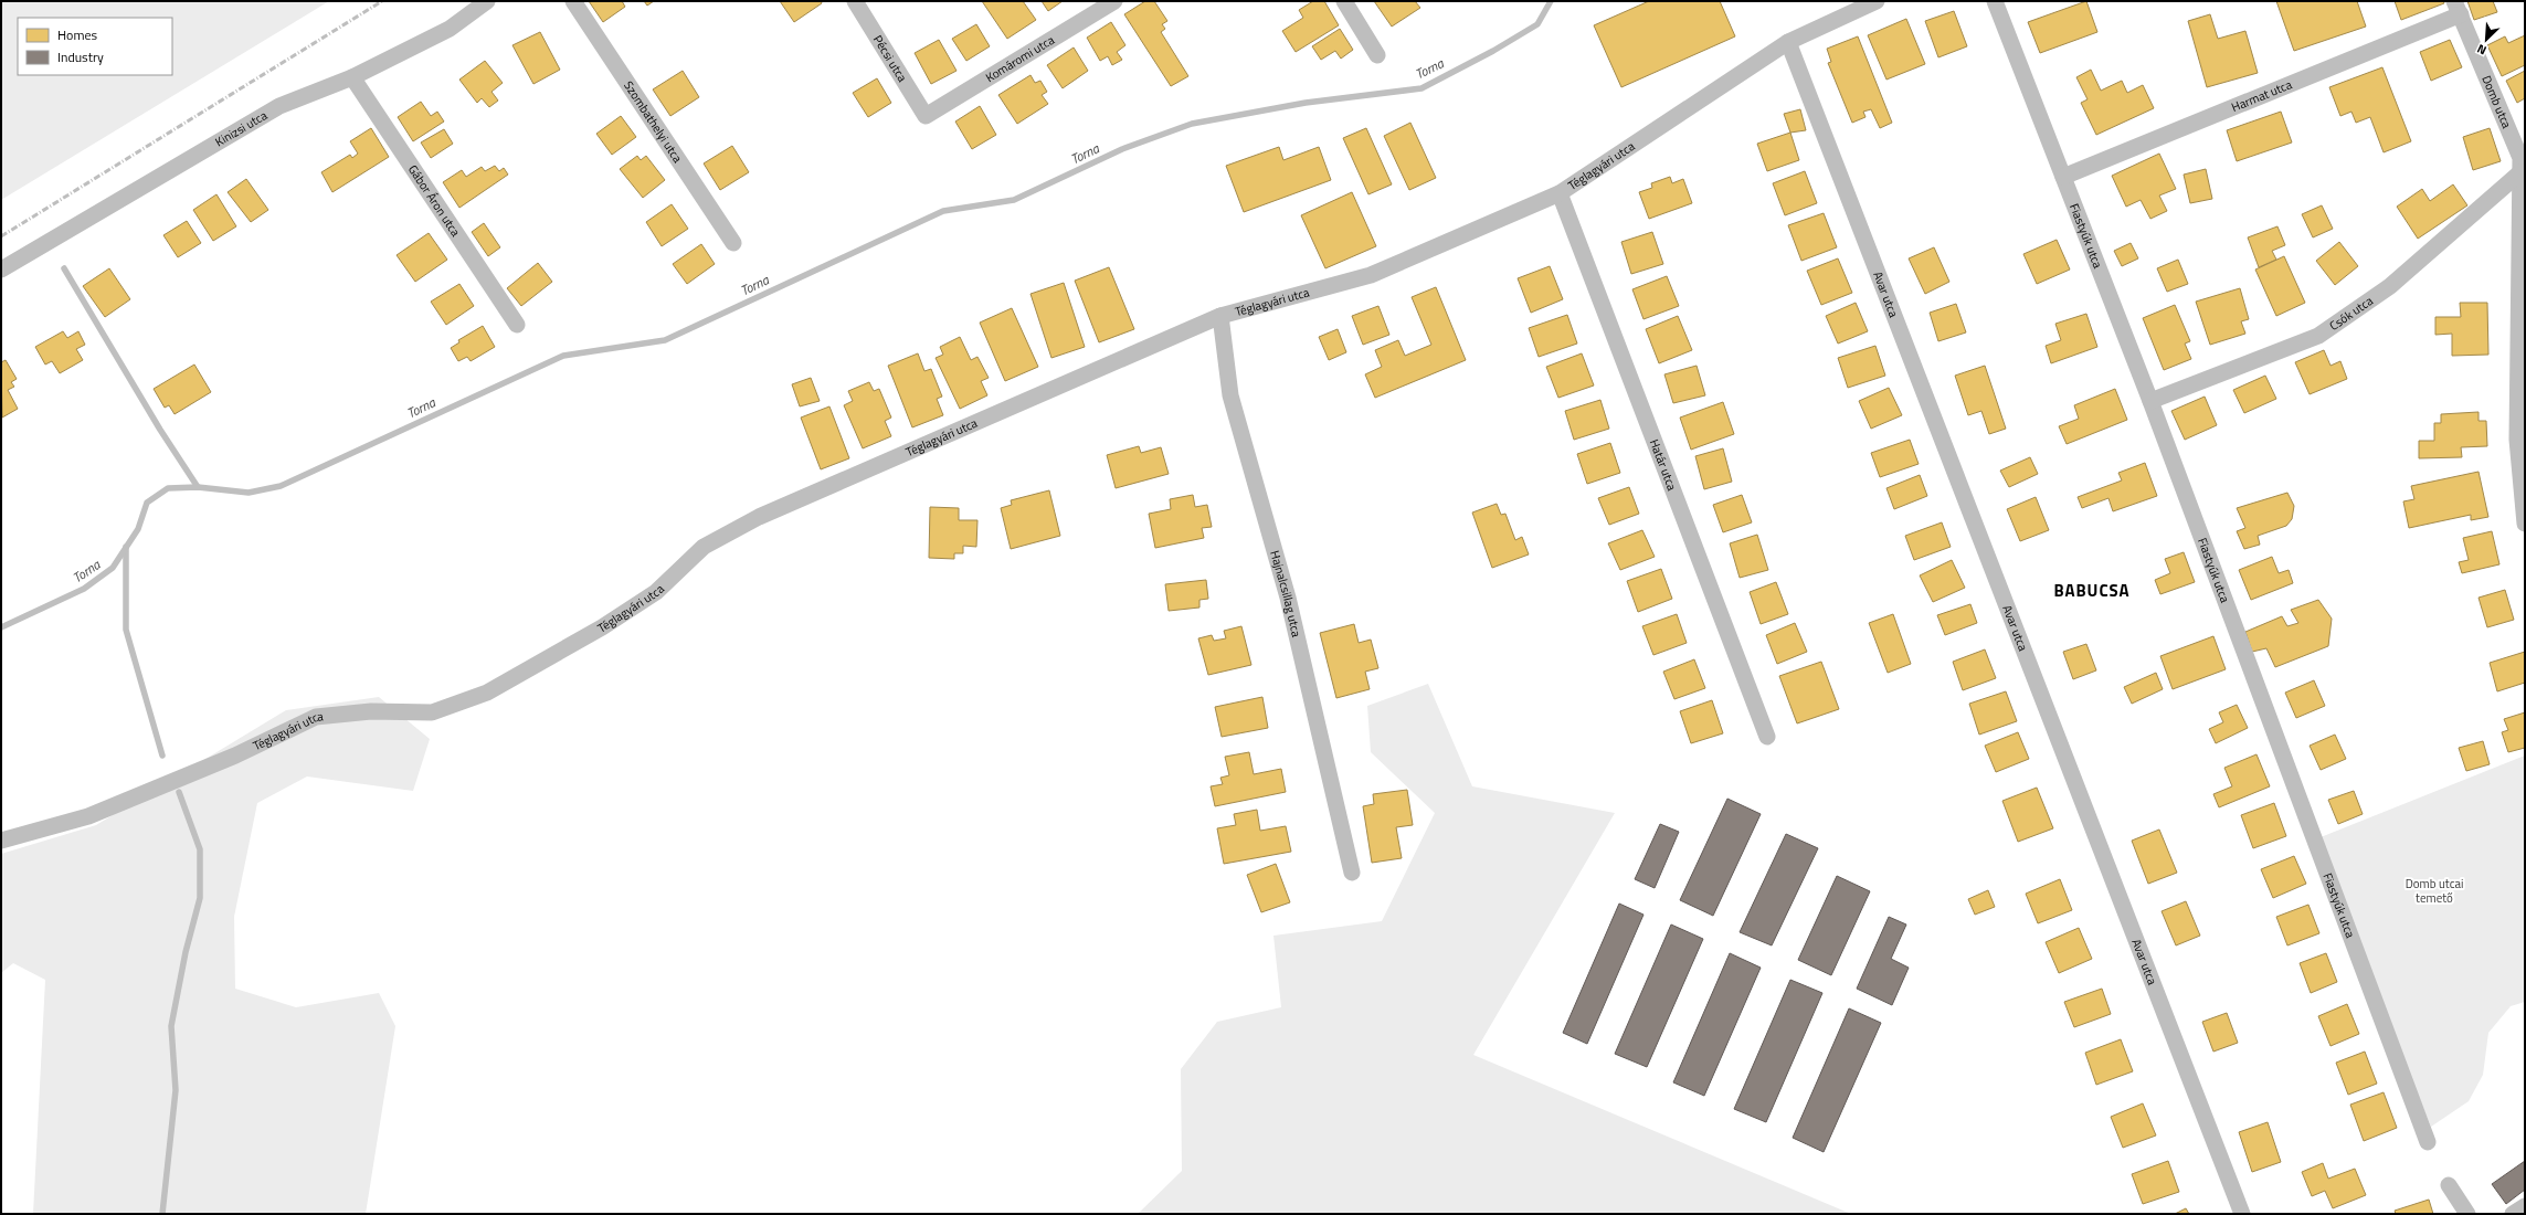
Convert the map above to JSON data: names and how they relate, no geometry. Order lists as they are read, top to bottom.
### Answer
{
  "streets": {
    "street": [
      "Pécsi utca",
      "Komáromi utca",
      "Harmat utca",
      "Domb utca",
      "Szombathelyi utca",
      "Kinizsi utca",
      "Téglagyári utca",
      "Gábor Áron utca",
      "Fiastyúk utca",
      "Avar utca",
      "Csók utca",
      "Határ utca",
      "Hajnalcsillag utca"
    ]
  },
  "crossings": [
    ["Pécsi utca", "Komáromi utca"],
    ["Harmat utca", "Domb utca"],
    ["Harmat utca", "Fiastyúk utca"],
    ["Domb utca", "Csók utca"],
    ["Kinizsi utca", "Gábor Áron utca"],
    ["Téglagyári utca", "Avar utca"],
    ["Téglagyári utca", "Határ utca"],
    ["Téglagyári utca", "Hajnalcsillag utca"],
    ["Fiastyúk utca", "Csók utca"]
  ],
  "districts": ["BABUCSA"],
  "water": ["Torna"],
  "parks": ["Domb utcai temető"],
  "legend": ["Homes", "Industry"],
  "north": "bottom left"
}
